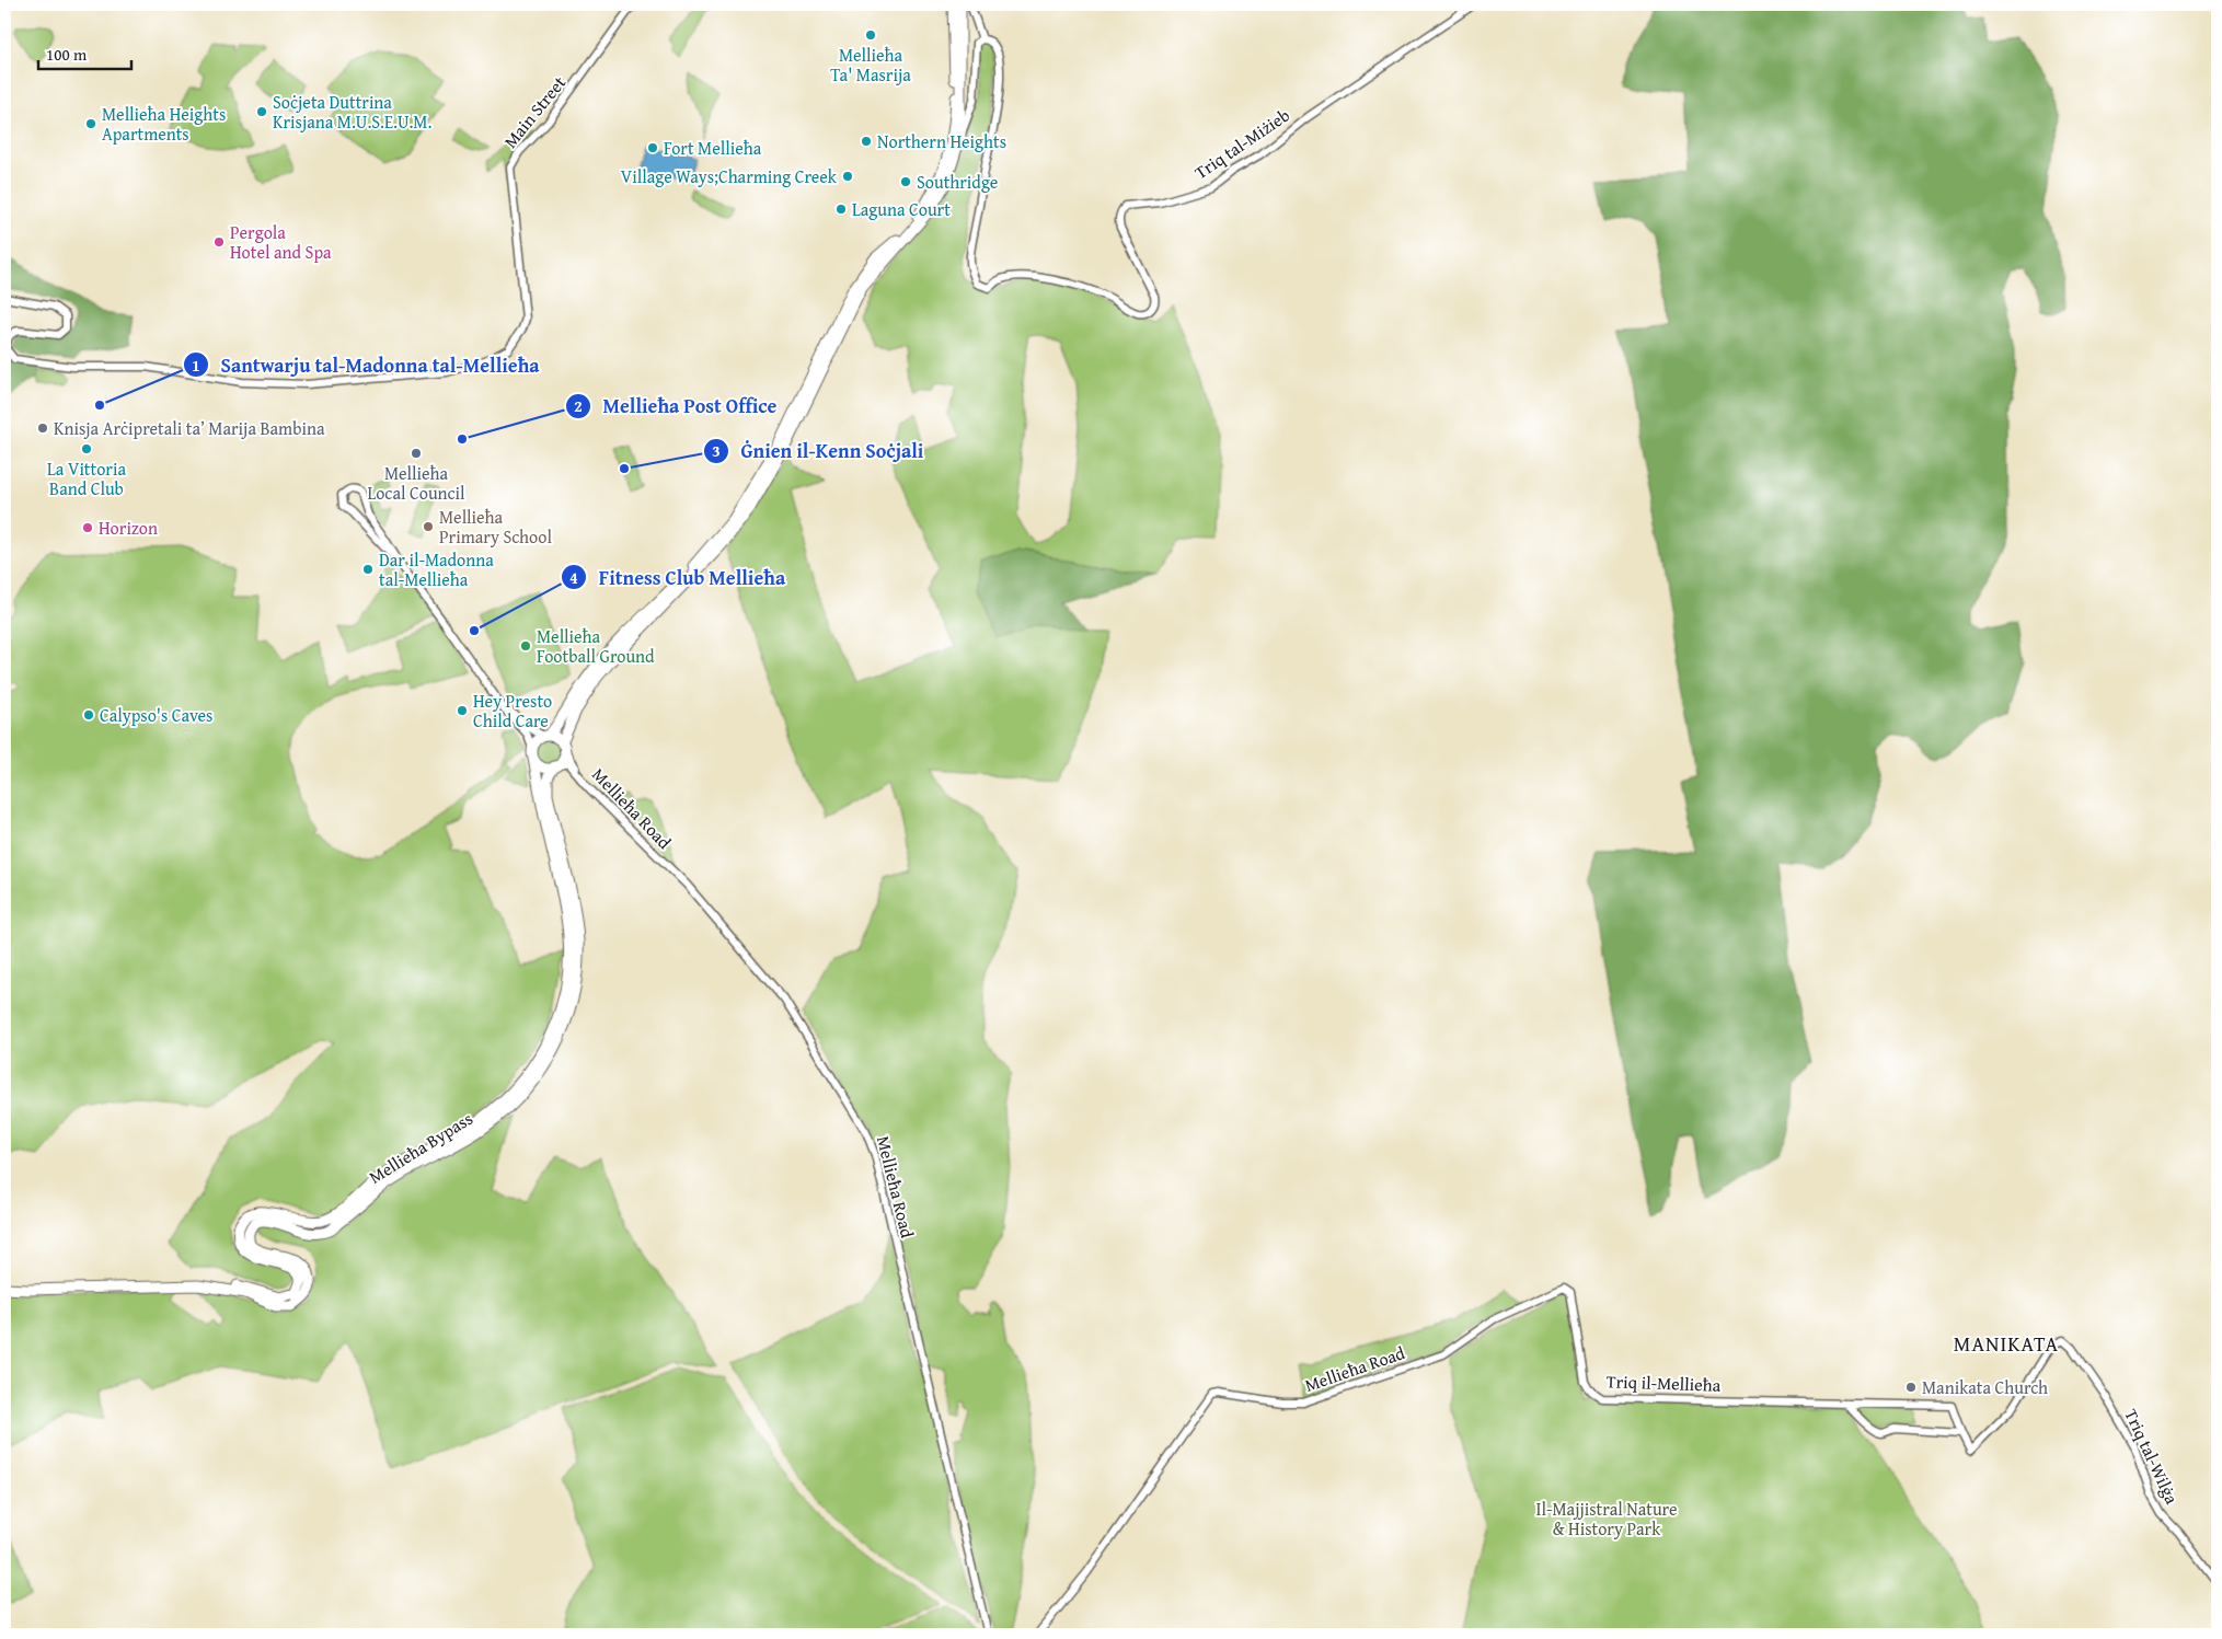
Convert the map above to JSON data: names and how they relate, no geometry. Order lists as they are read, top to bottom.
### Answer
{
  "streets": {
    "highway": ["Mellieħa Bypass"],
    "main road": [
      "Main Street",
      "Triq tal-Miżieb",
      "Mellieħa Road",
      "Triq tal-Wilġa"
    ]
  },
  "crossings": [
    ["Mellieħa Road", "Mellieħa Bypass"]
  ],
  "districts": ["MANIKATA"],
  "parks": ["Il-Majjistral Nature & History Park"],
  "places": [
    "Mellieħa Ta' Masrija",
    "Soċjeta Duttrina Krisjana M.U.S.E.U.M.",
    "Mellieħa Heights Apartments",
    "Northern Heights",
    "Fort Mellieħa",
    "Village Ways;Charming Creek",
    "Southridge",
    "Laguna Court",
    "Pergola Hotel and Spa",
    "Santwarju tal-Madonna tal-Mellieħa",
    "Knisja Arċipretali ta’ Marija Bambina",
    "Mellieħa Post Office",
    "La Vittoria Band Club",
    "Mellieħa Local Council",
    "Ġnien il-Kenn Soċjali",
    "Mellieħa Primary School",
    "Horizon",
    "Dar il-Madonna tal-Mellieħa",
    "Fitness Club Mellieħa",
    "Mellieħa Football Ground",
    "Hey Presto Child Care",
    "Calypso's Caves",
    "Manikata Church"
  ],
  "scale_bar": "100 m"
}
